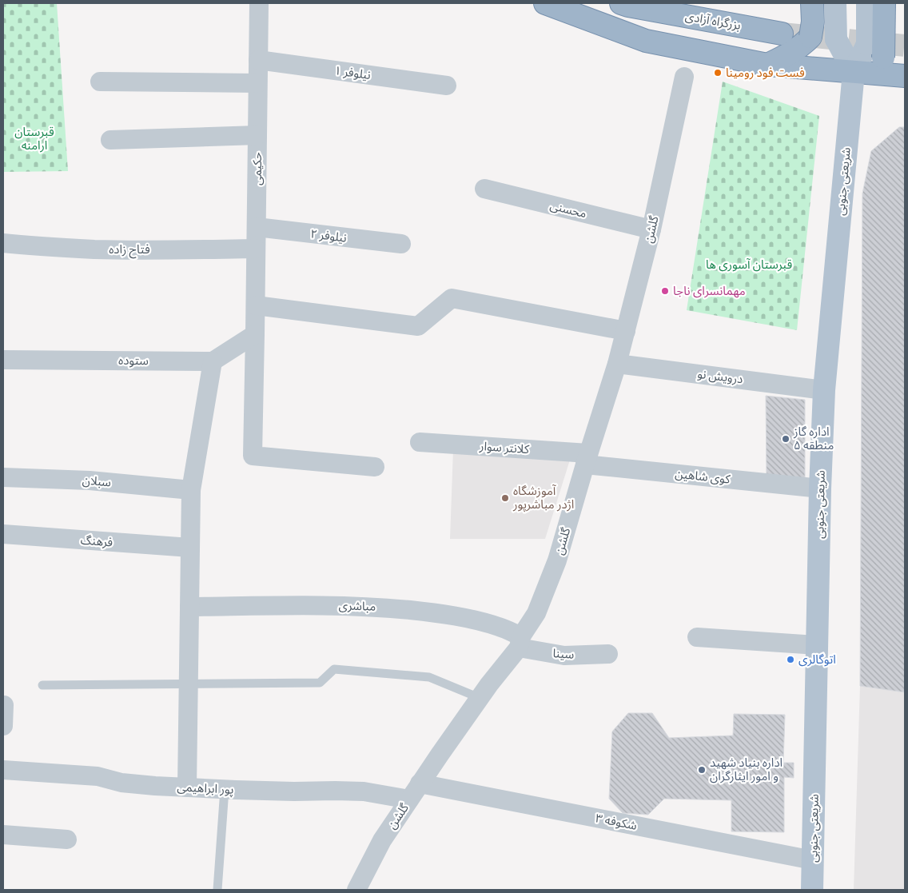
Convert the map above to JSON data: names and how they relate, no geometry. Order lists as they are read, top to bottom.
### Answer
{
  "streets": {
    "highway": ["بزرگراه آزادی"],
    "main road": ["شریعتی جنوبی"],
    "street": [
      "نیلوفر ۱",
      "حکیمی",
      "محسنی",
      "گلشن",
      "نیلوفر ۲",
      "فتاح زاده",
      "ستوده",
      "درویش نو",
      "کلانتر سوار",
      "کوی شاهین",
      "سبلان",
      "فرهنگ",
      "مباشری",
      "سینا",
      "پور ابراهیمی",
      "شکوفه ۳"
    ]
  },
  "crossings": [
    ["نیلوفر ۱", "حکیمی"],
    ["حکیمی", "نیلوفر ۲"],
    ["حکیمی", "فتاح زاده"],
    ["شریعتی جنوبی", "درویش نو"],
    ["شریعتی جنوبی", "کوی شاهین"],
    ["شریعتی جنوبی", "شکوفه ۳"],
    ["محسنی", "گلشن"],
    ["گلشن", "درویش نو"],
    ["گلشن", "کلانتر سوار"],
    ["گلشن", "کوی شاهین"],
    ["گلشن", "مباشری"],
    ["گلشن", "سینا"],
    ["گلشن", "پور ابراهیمی"],
    ["گلشن", "شکوفه ۳"],
    ["کلانتر سوار", "کوی شاهین"],
    ["مباشری", "سینا"]
  ],
  "parks": ["قبرستان ارامنه", "قبرستان آسوری ها"],
  "places": [
    "فست فود رومینا",
    "مهمانسرای ناجا",
    "اداره گاز منطقه ۵",
    "آموزشگاه اژدر مباشرپور",
    "اتوگالری",
    "اداره بنیاد شهید و امور ایثارگران"
  ]
}
